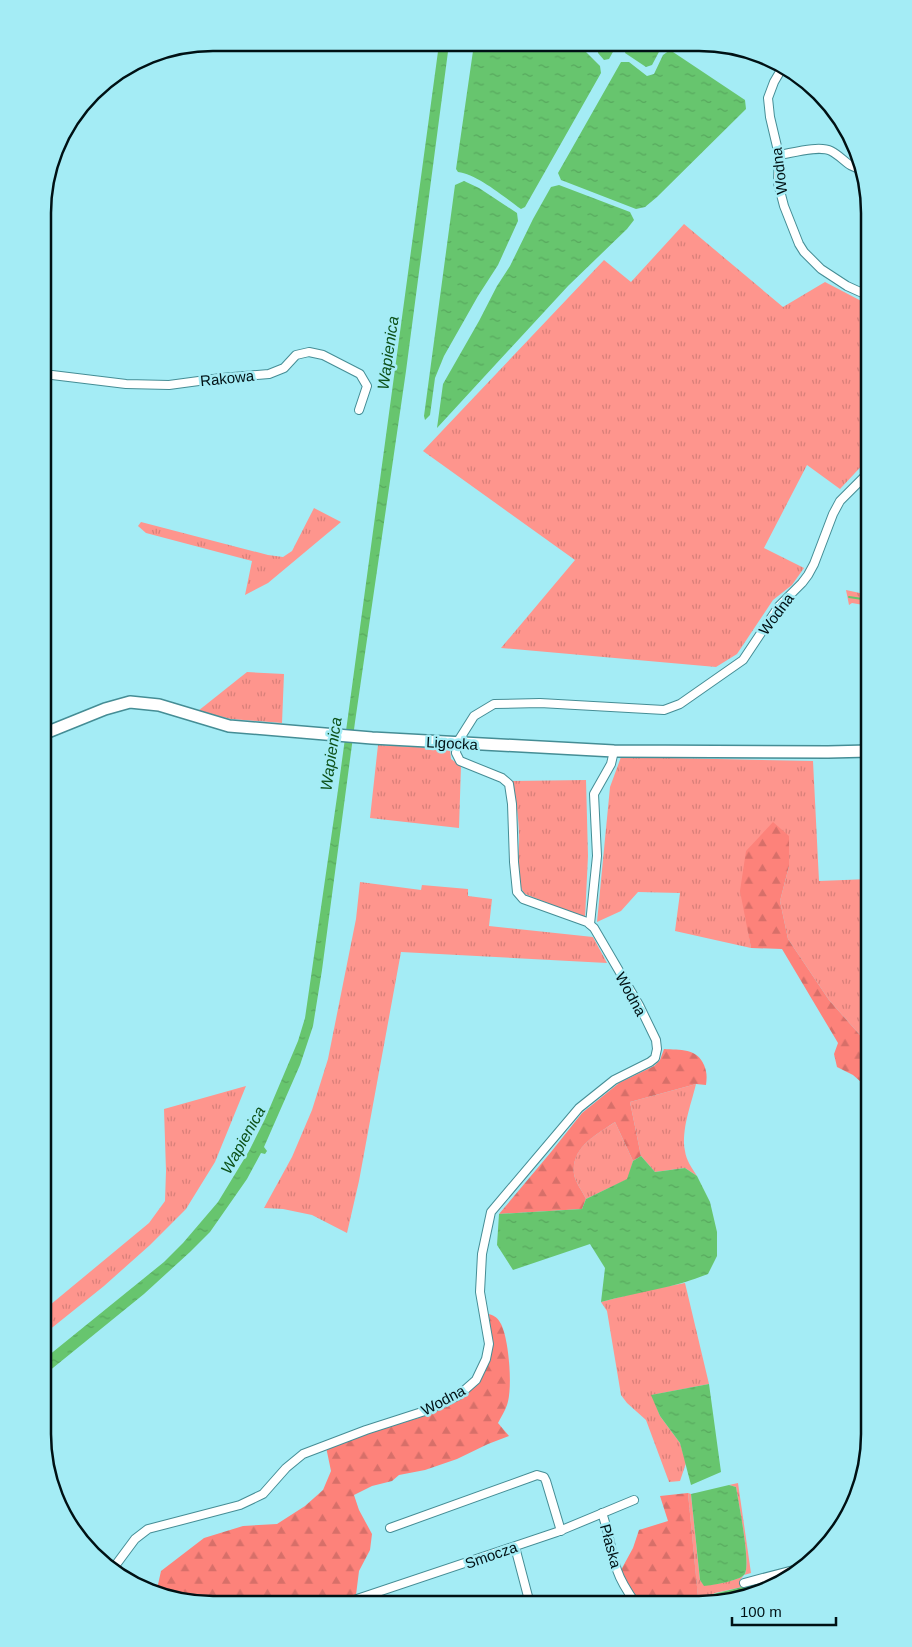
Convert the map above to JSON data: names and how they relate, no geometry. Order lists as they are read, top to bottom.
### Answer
{
  "streets": {
    "street": [
      "Wodna",
      "Rakowa",
      "Ligocka",
      "Płaska",
      "Smocza"
    ]
  },
  "crossings": [
    ["Wodna", "Ligocka"],
    ["Płaska", "Smocza"]
  ],
  "water": ["Wapienica"],
  "scale_bar": "100 m"
}
